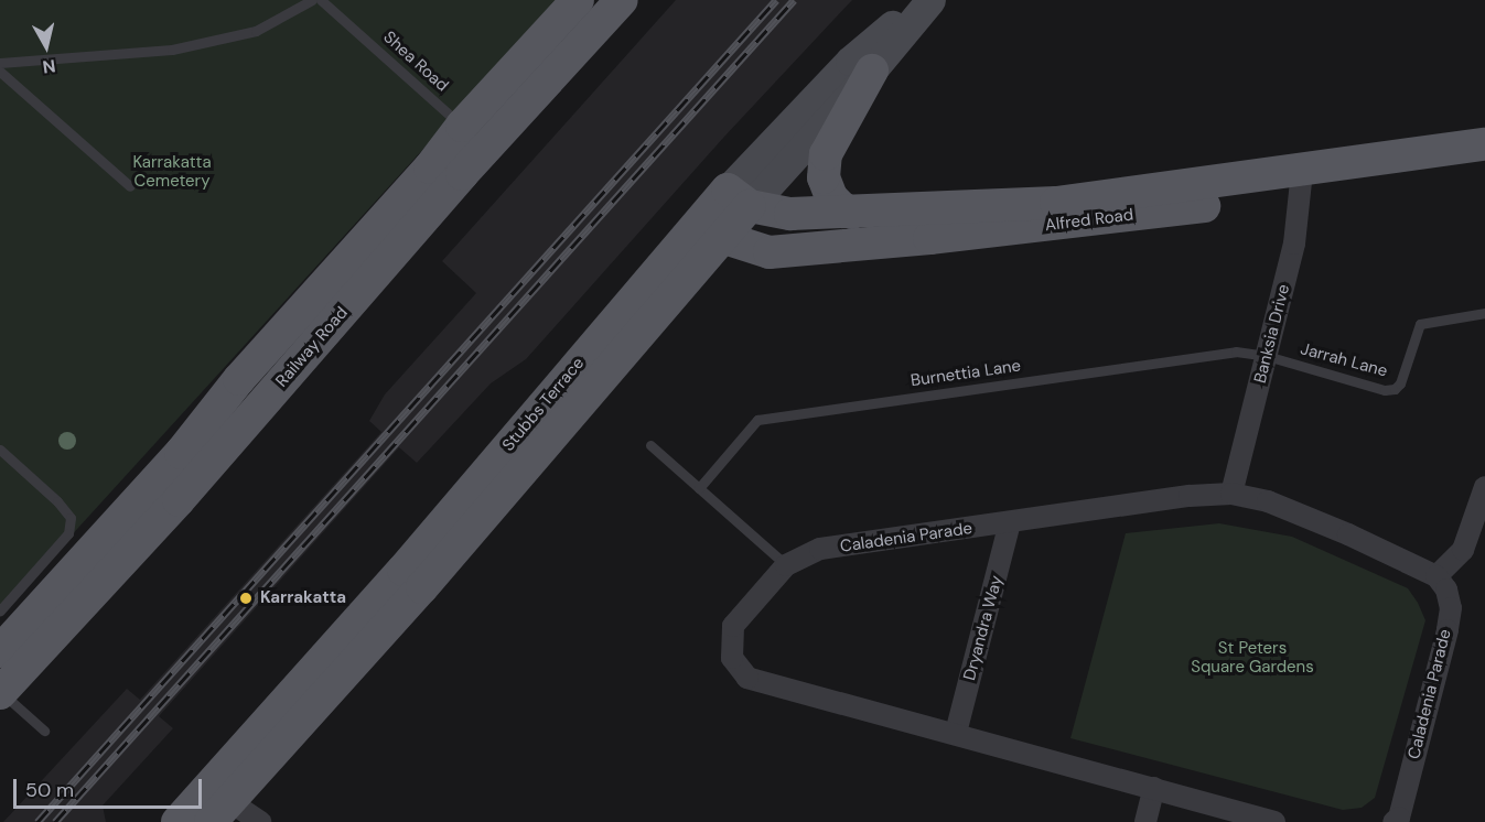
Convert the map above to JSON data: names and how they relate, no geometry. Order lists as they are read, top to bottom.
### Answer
{
  "streets": {
    "main road": ["Alfred Road", "Railway Road", "Stubbs Terrace"],
    "street": ["Banksia Drive", "Caladenia Parade", "Dryandra Way"],
    "lane": ["Shea Road", "Jarrah Lane", "Burnettia Lane"]
  },
  "crossings": [
    ["Shea Road", "Railway Road"],
    ["Alfred Road", "Banksia Drive"],
    ["Alfred Road", "Stubbs Terrace"],
    ["Banksia Drive", "Jarrah Lane"],
    ["Banksia Drive", "Burnettia Lane"],
    ["Banksia Drive", "Caladenia Parade"],
    ["Jarrah Lane", "Burnettia Lane"],
    ["Caladenia Parade", "Dryandra Way"]
  ],
  "parks": ["Karrakatta Cemetery", "St Peters Square Gardens"],
  "places": ["Karrakatta"],
  "scale_bar": "50 m",
  "north": "bottom"
}
